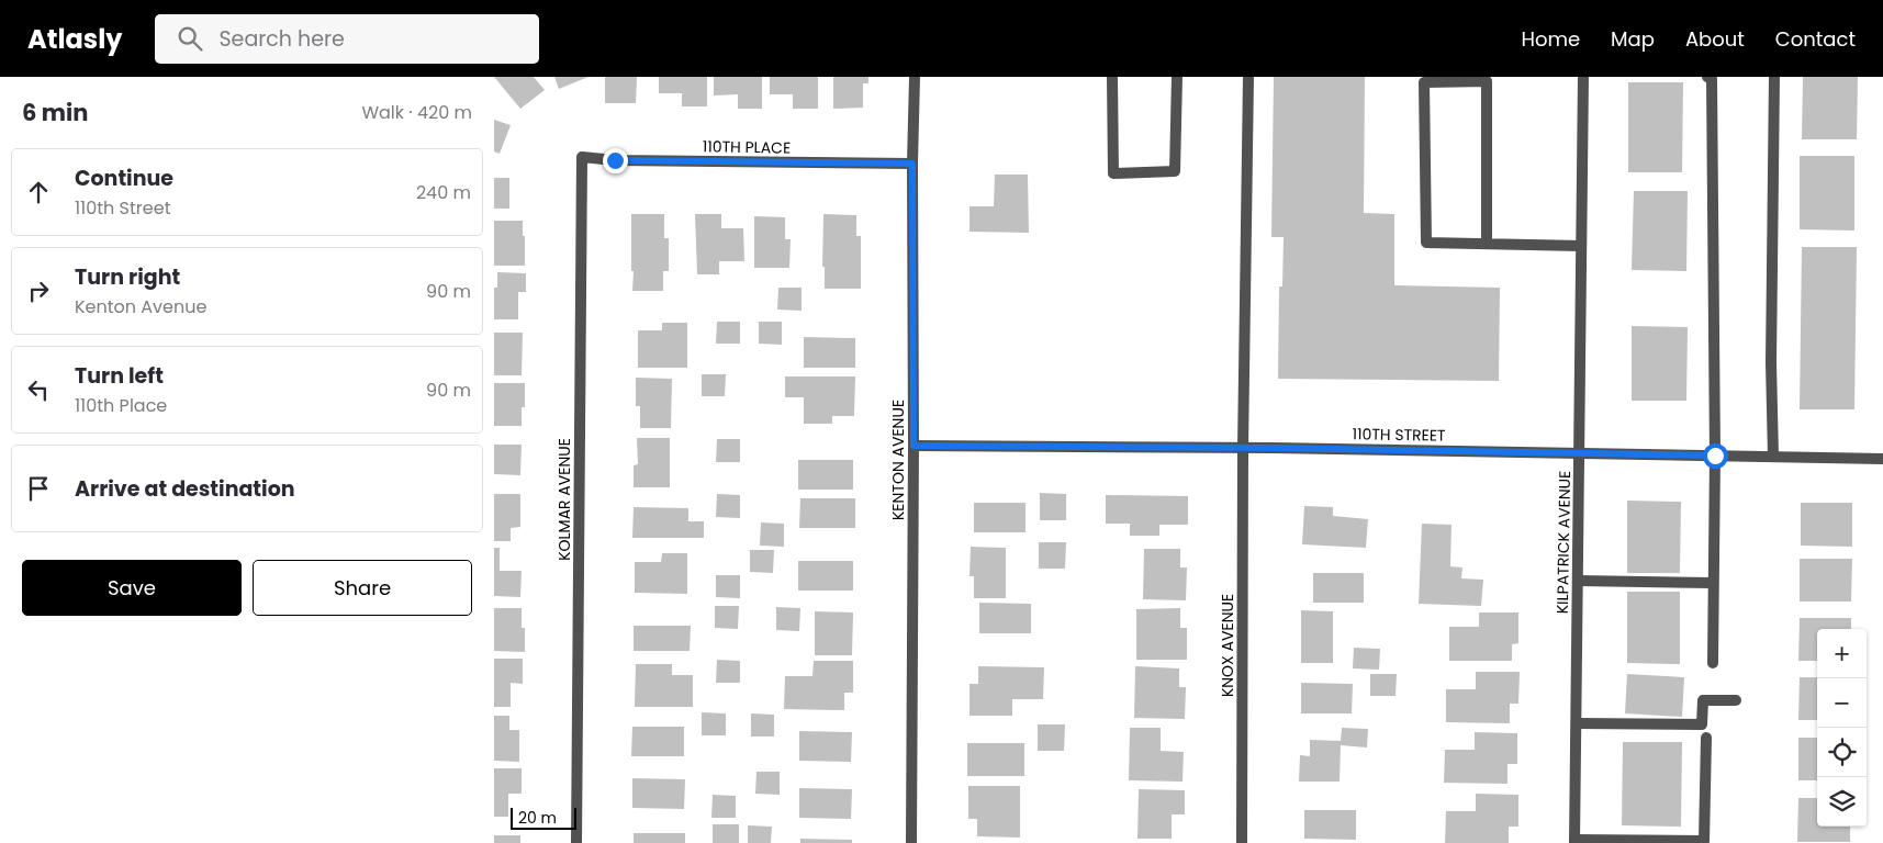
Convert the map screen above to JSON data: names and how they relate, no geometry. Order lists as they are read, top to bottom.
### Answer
{
  "streets": {
    "street": [
      "110TH PLACE",
      "110TH STREET",
      "KENTON AVENUE",
      "KOLMAR AVENUE",
      "KILPATRICK AVENUE",
      "KNOX AVENUE"
    ]
  },
  "crossings": [
    ["110TH PLACE", "KENTON AVENUE"],
    ["110TH PLACE", "KOLMAR AVENUE"],
    ["110TH STREET", "KENTON AVENUE"],
    ["110TH STREET", "KILPATRICK AVENUE"],
    ["110TH STREET", "KNOX AVENUE"]
  ],
  "scale_bar": "20 m",
  "page": {
    "header": "Atlasly",
    "search": "Search here",
    "nav": [
      "Home",
      "Map",
      "About",
      "Contact"
    ],
    "heading": ["6 min", "Walk · 420 m"],
    "list": [
      ["Continue", "110th Street", "240 m"],
      ["Turn right", "Kenton Avenue", "90 m"],
      ["Turn left", "110th Place", "90 m"],
      "Arrive at destination"
    ],
    "buttons": ["Save", "Share"],
    "map_buttons": ["+", "−"],
    "scale": "20 m"
  }
}
